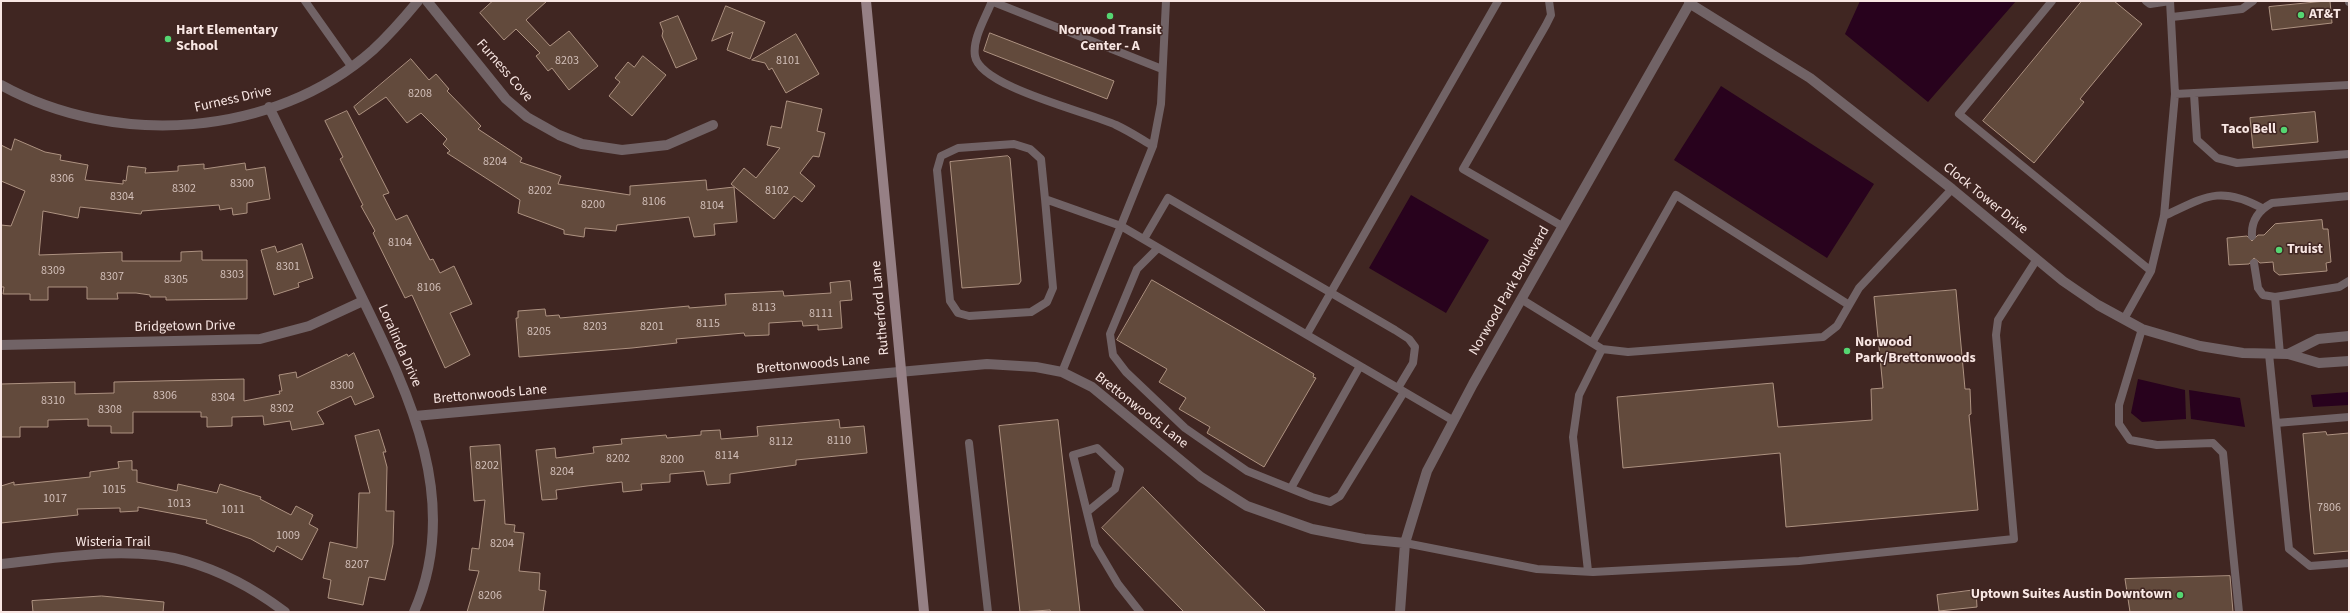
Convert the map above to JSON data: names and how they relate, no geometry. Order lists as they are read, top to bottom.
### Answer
{
  "streets": {
    "street": [
      "Furness Cove",
      "Furness Drive",
      "Clock Tower Drive",
      "Norwood Park Boulevard",
      "Rutherford Lane",
      "Bridgetown Drive",
      "Loralinda Drive",
      "Brettonwoods Lane",
      "Wisteria Trail"
    ]
  },
  "crossings": [
    ["Furness Drive", "Loralinda Drive"],
    ["Clock Tower Drive", "Norwood Park Boulevard"],
    ["Norwood Park Boulevard", "Brettonwoods Lane"],
    ["Rutherford Lane", "Brettonwoods Lane"],
    ["Bridgetown Drive", "Loralinda Drive"],
    ["Loralinda Drive", "Brettonwoods Lane"]
  ],
  "places": [
    "AT&T",
    "Norwood Transit Center - A",
    "Hart Elementary School",
    "Taco Bell",
    "Truist",
    "Norwood Park/Brettonwoods",
    "Uptown Suites Austin Downtown"
  ],
  "house_numbers": [
    "8203",
    "8101",
    "8208",
    "8204",
    "8306",
    "8300",
    "8302",
    "8202",
    "8102",
    "8304",
    "8106",
    "8200",
    "8104",
    "8104",
    "8301",
    "8309",
    "8303",
    "8307",
    "8305",
    "8106",
    "8113",
    "8111",
    "8115",
    "8203",
    "8201",
    "8205",
    "8300",
    "8306",
    "8304",
    "8310",
    "8302",
    "8308",
    "8110",
    "8112",
    "8114",
    "8202",
    "8200",
    "8202",
    "8204",
    "1015",
    "1017",
    "1013",
    "7806",
    "1011",
    "1009",
    "8204",
    "8207",
    "8206"
  ]
}
